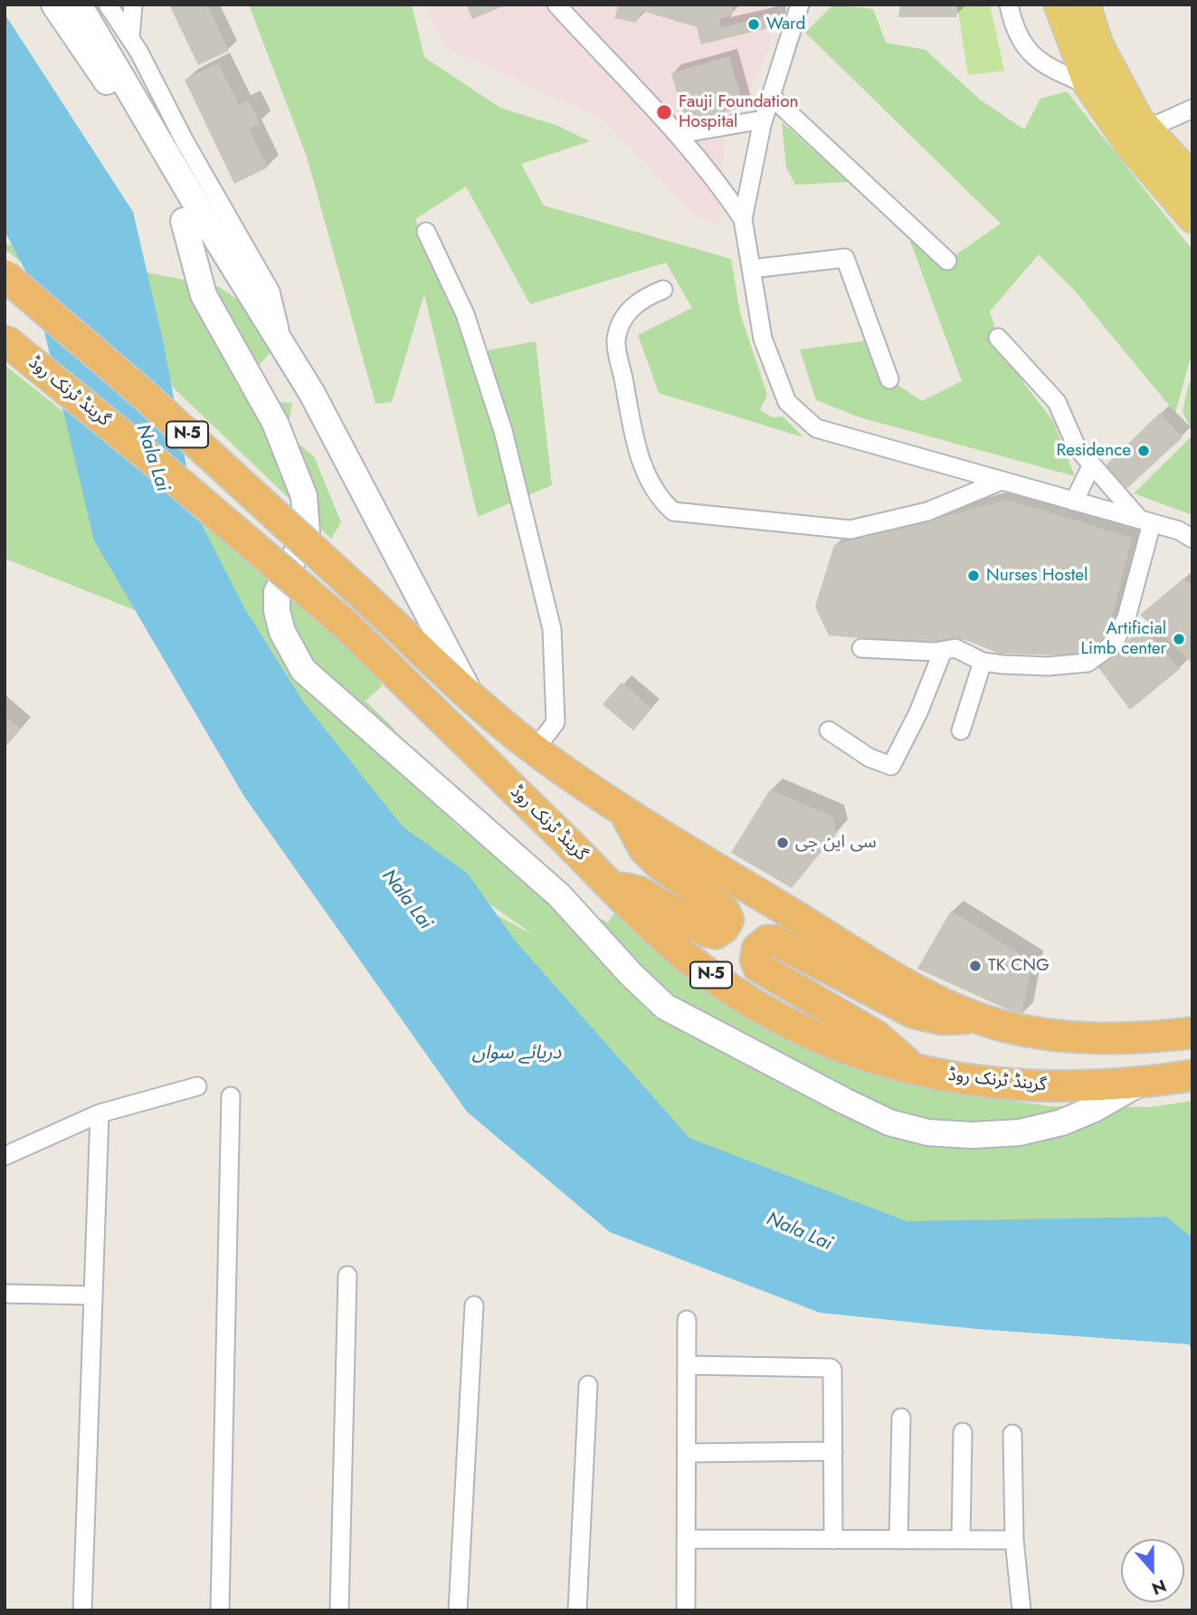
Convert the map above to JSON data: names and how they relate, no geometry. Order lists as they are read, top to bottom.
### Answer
{
  "streets": {
    "highway": ["گرینڈ ٹرنک روڈ", "N-5"]
  },
  "water": ["Nala Lai", "دریائے سواں"],
  "places": [
    "Ward",
    "Fauji Foundation Hospital",
    "Residence",
    "Nurses Hostel",
    "Artificial Limb center",
    "سی این جی",
    "TK CNG"
  ],
  "north": "bottom"
}
